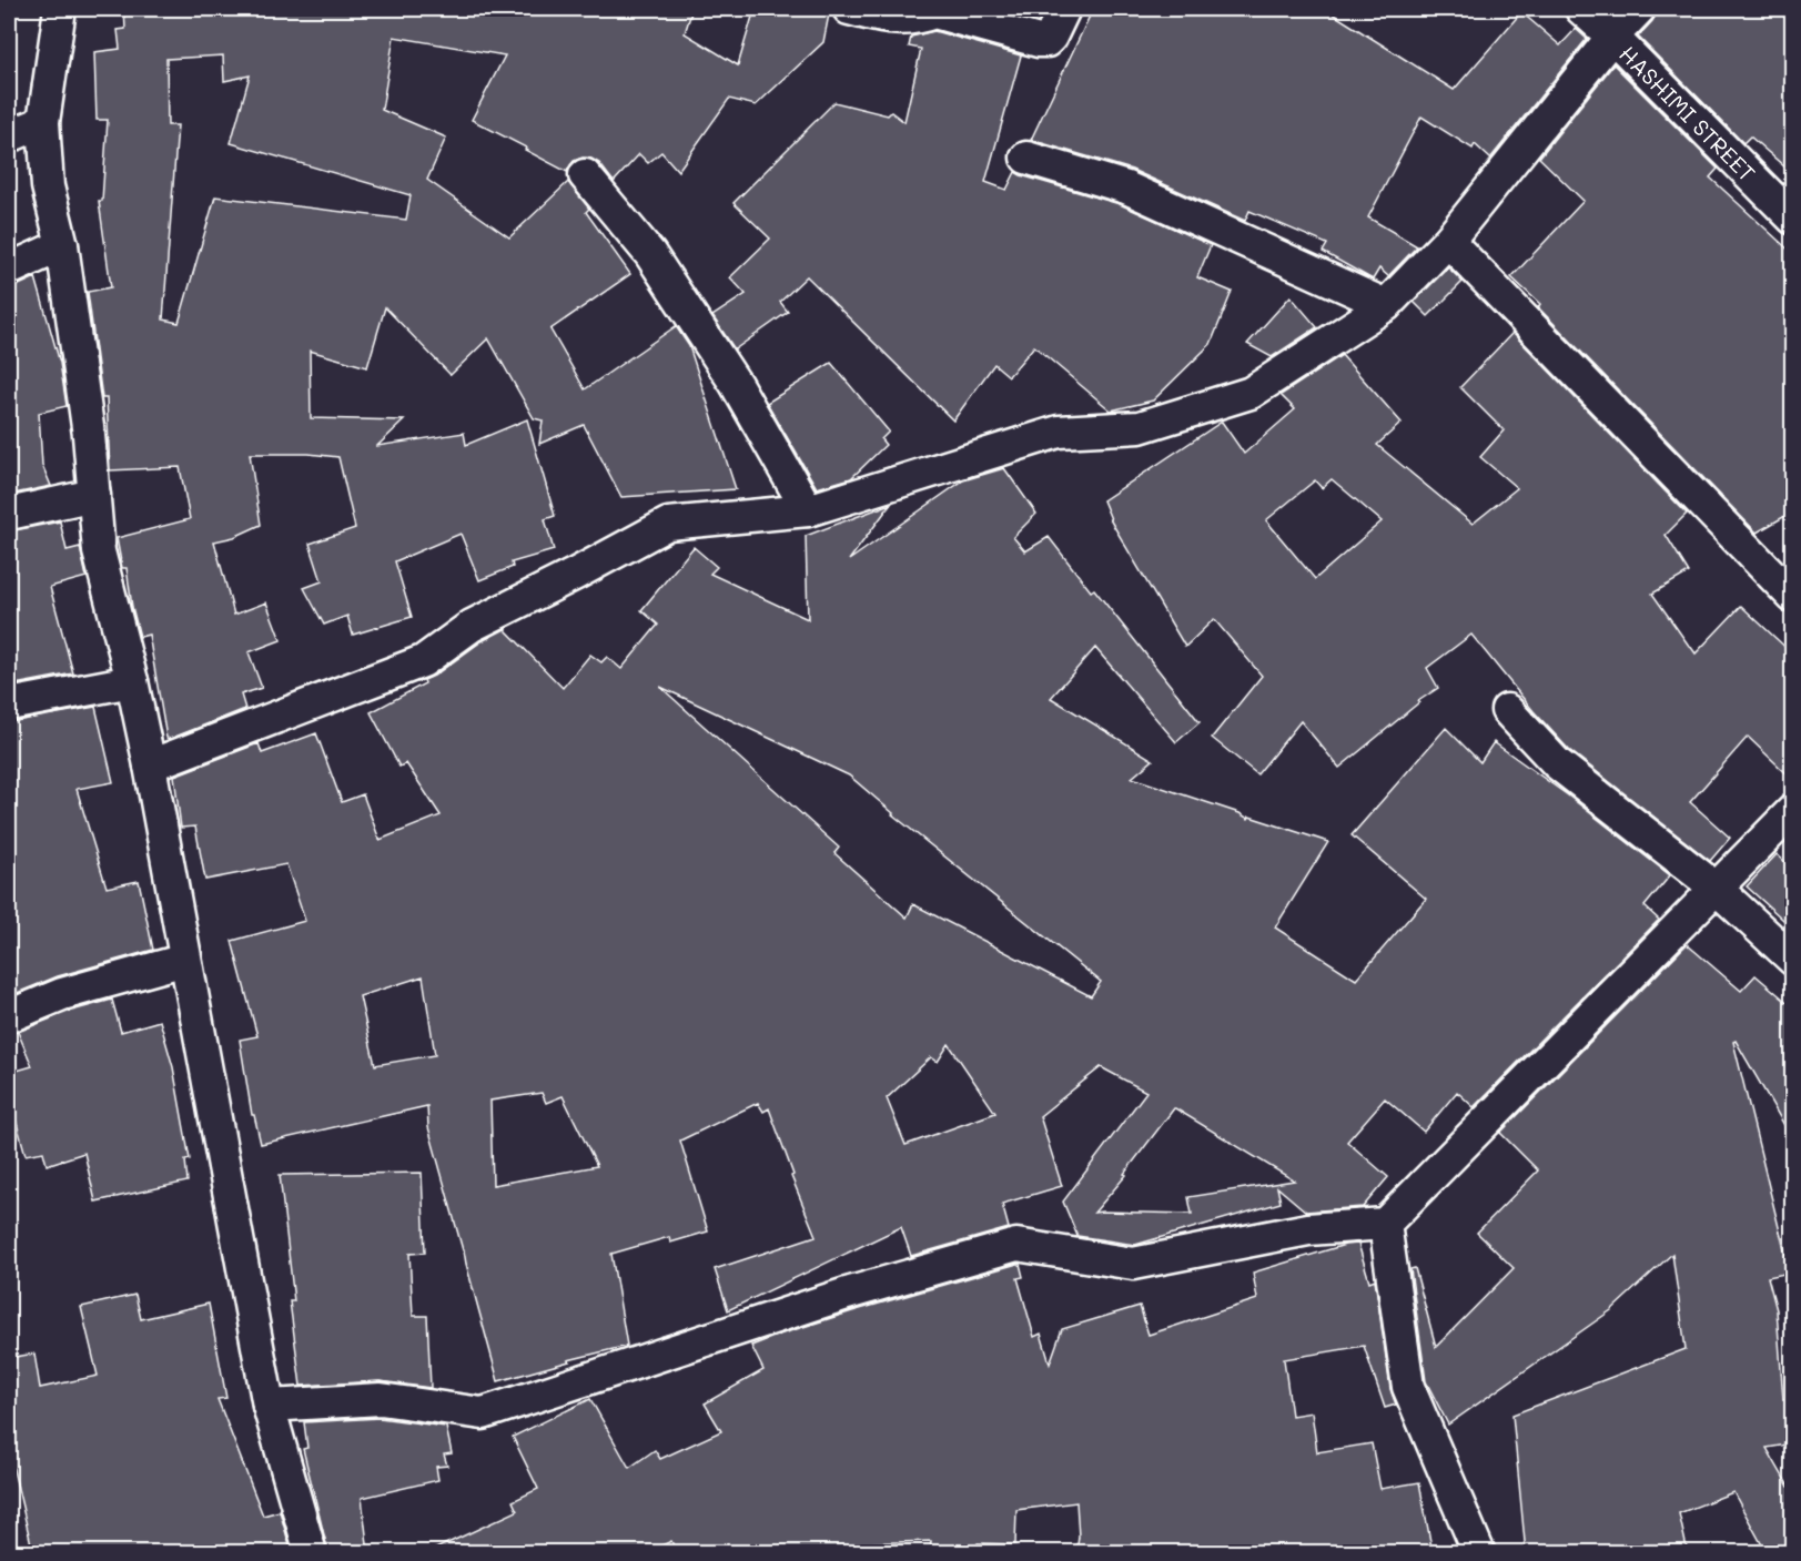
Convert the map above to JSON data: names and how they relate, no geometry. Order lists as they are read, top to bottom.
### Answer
{
  "streets": {
    "street": ["HASHIMI STREET"]
  }
}
